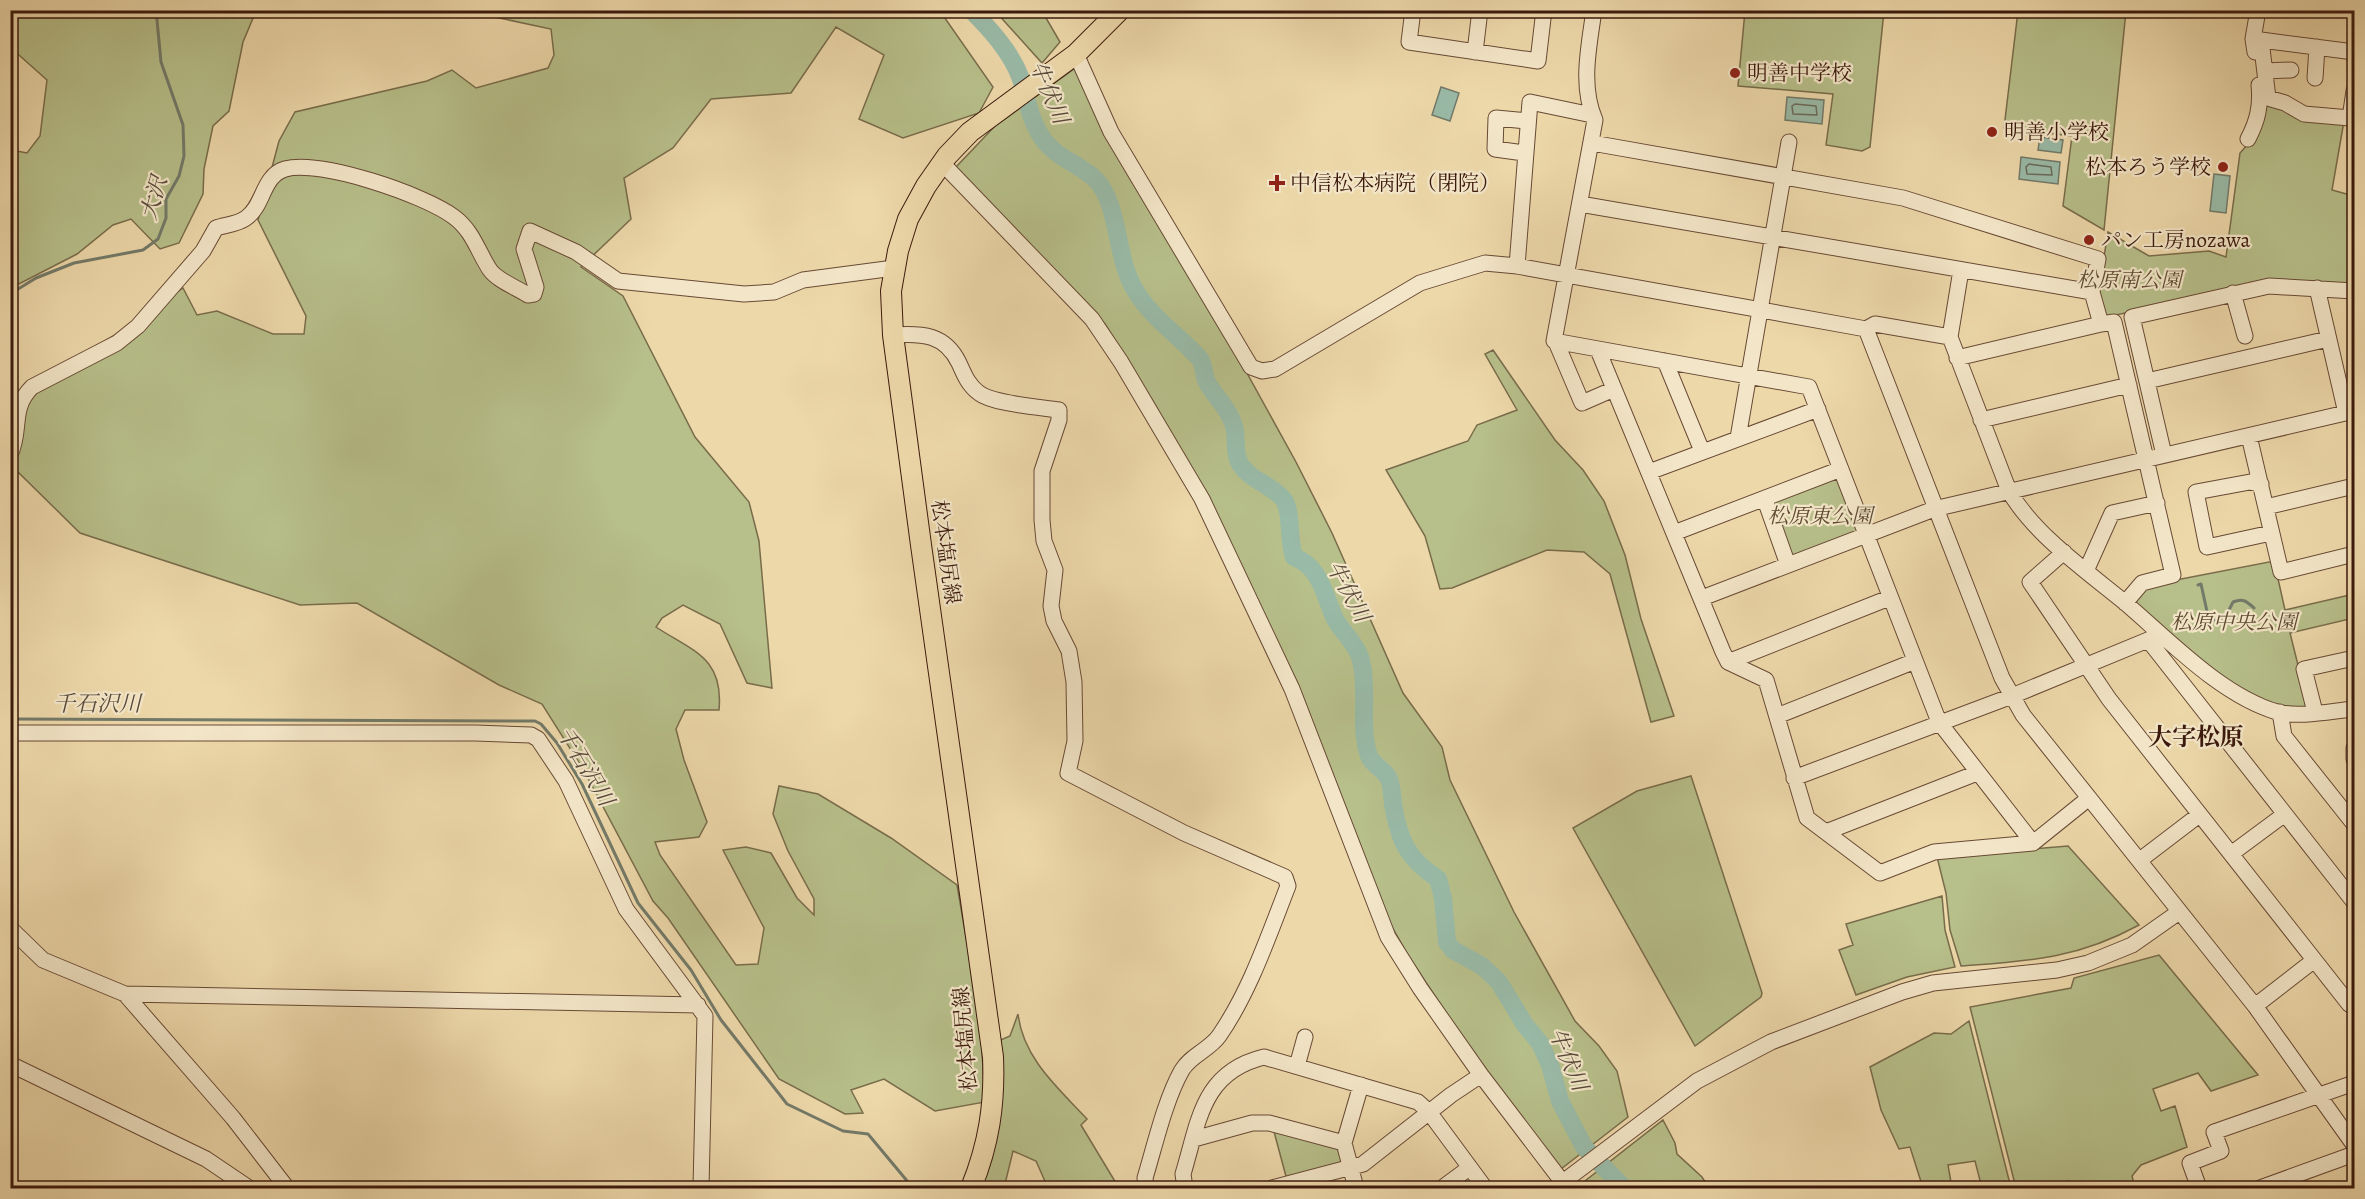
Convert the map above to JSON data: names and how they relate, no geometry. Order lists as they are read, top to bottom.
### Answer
{
  "streets": {
    "main road": ["松本塩尻線"]
  },
  "districts": ["大字松原"],
  "water": ["牛伏川", "大沢", "千石沢川"],
  "parks": ["松原南公園", "松原東公園", "松原中央公園"],
  "places": {
    "other": [
      "明善中学校",
      "明善小学校",
      "松本ろう学校",
      "パン工房nozawa"
    ],
    "health": ["中信松本病院（閉院）"]
  }
}
